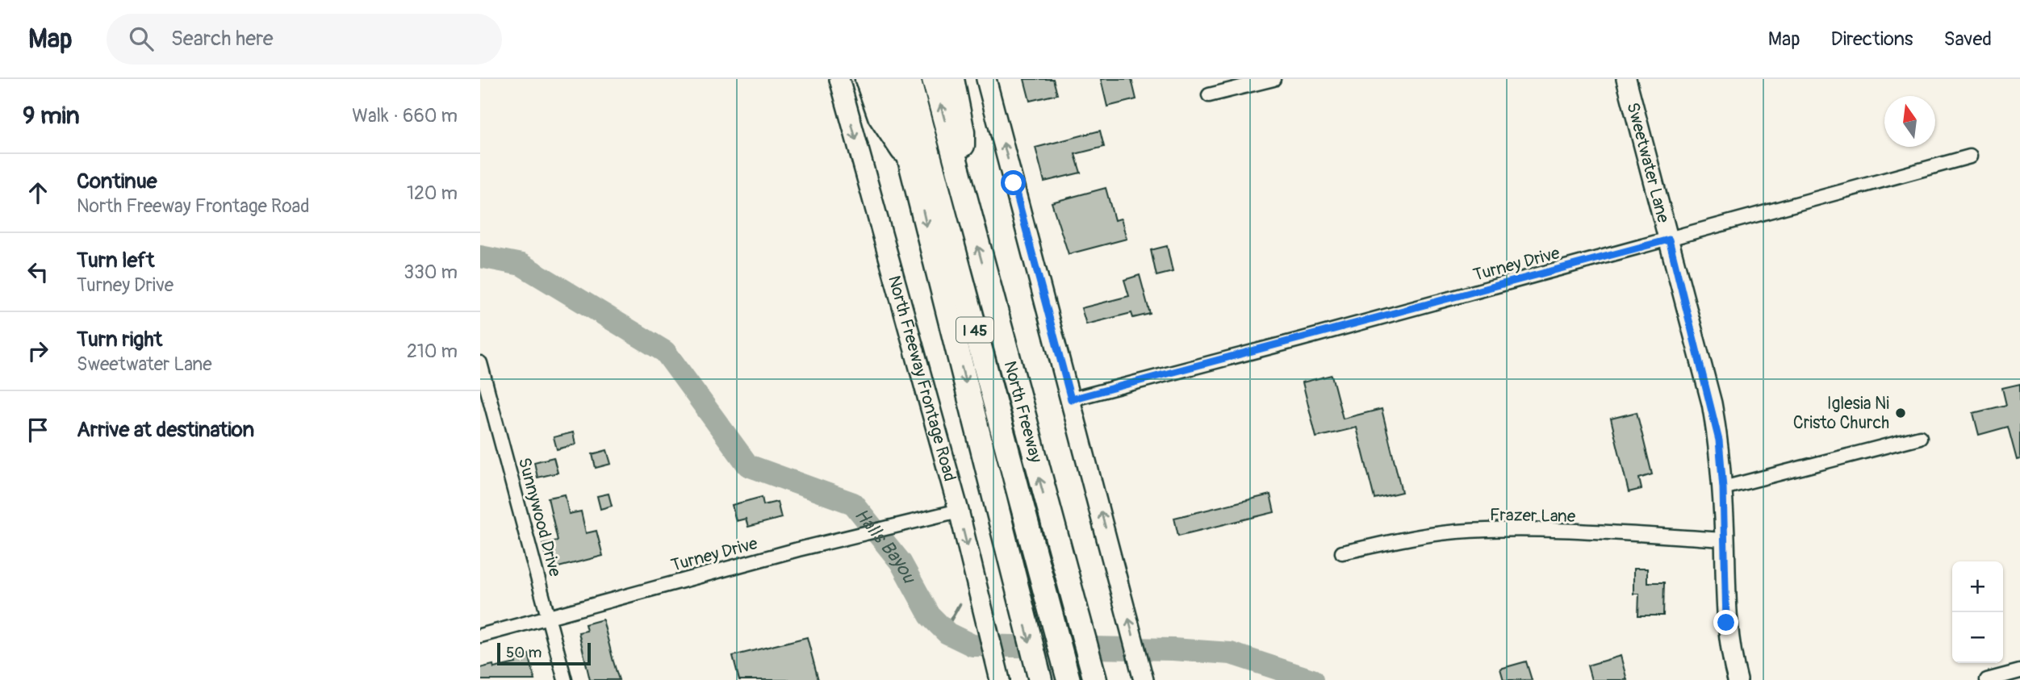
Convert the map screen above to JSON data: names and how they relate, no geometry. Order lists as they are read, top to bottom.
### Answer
{
  "streets": {
    "highway": ["I 45", "North Freeway"],
    "main road": ["Sweetwater Lane", "North Freeway Frontage Road"],
    "street": ["Turney Drive", "Frazer Lane", "Sunnywood Drive"]
  },
  "crossings": [
    ["Sweetwater Lane", "Turney Drive"],
    ["Sweetwater Lane", "Frazer Lane"],
    ["Turney Drive", "North Freeway Frontage Road"],
    ["Turney Drive", "Sunnywood Drive"]
  ],
  "water": ["Halls Bayou"],
  "places": ["Iglesia Ni Cristo Church"],
  "scale_bar": "50 m",
  "north": "top",
  "page": {
    "header": "Map",
    "search": "Search here",
    "nav": ["Map", "Directions", "Saved"],
    "heading": ["9 min", "Walk · 660 m"],
    "list": [
      ["Continue", "North Freeway Frontage Road", "120 m"],
      ["Turn left", "Turney Drive", "330 m"],
      ["Turn right", "Sweetwater Lane", "210 m"],
      "Arrive at destination"
    ],
    "map_buttons": ["+", "−"],
    "scale": "50 m"
  }
}
